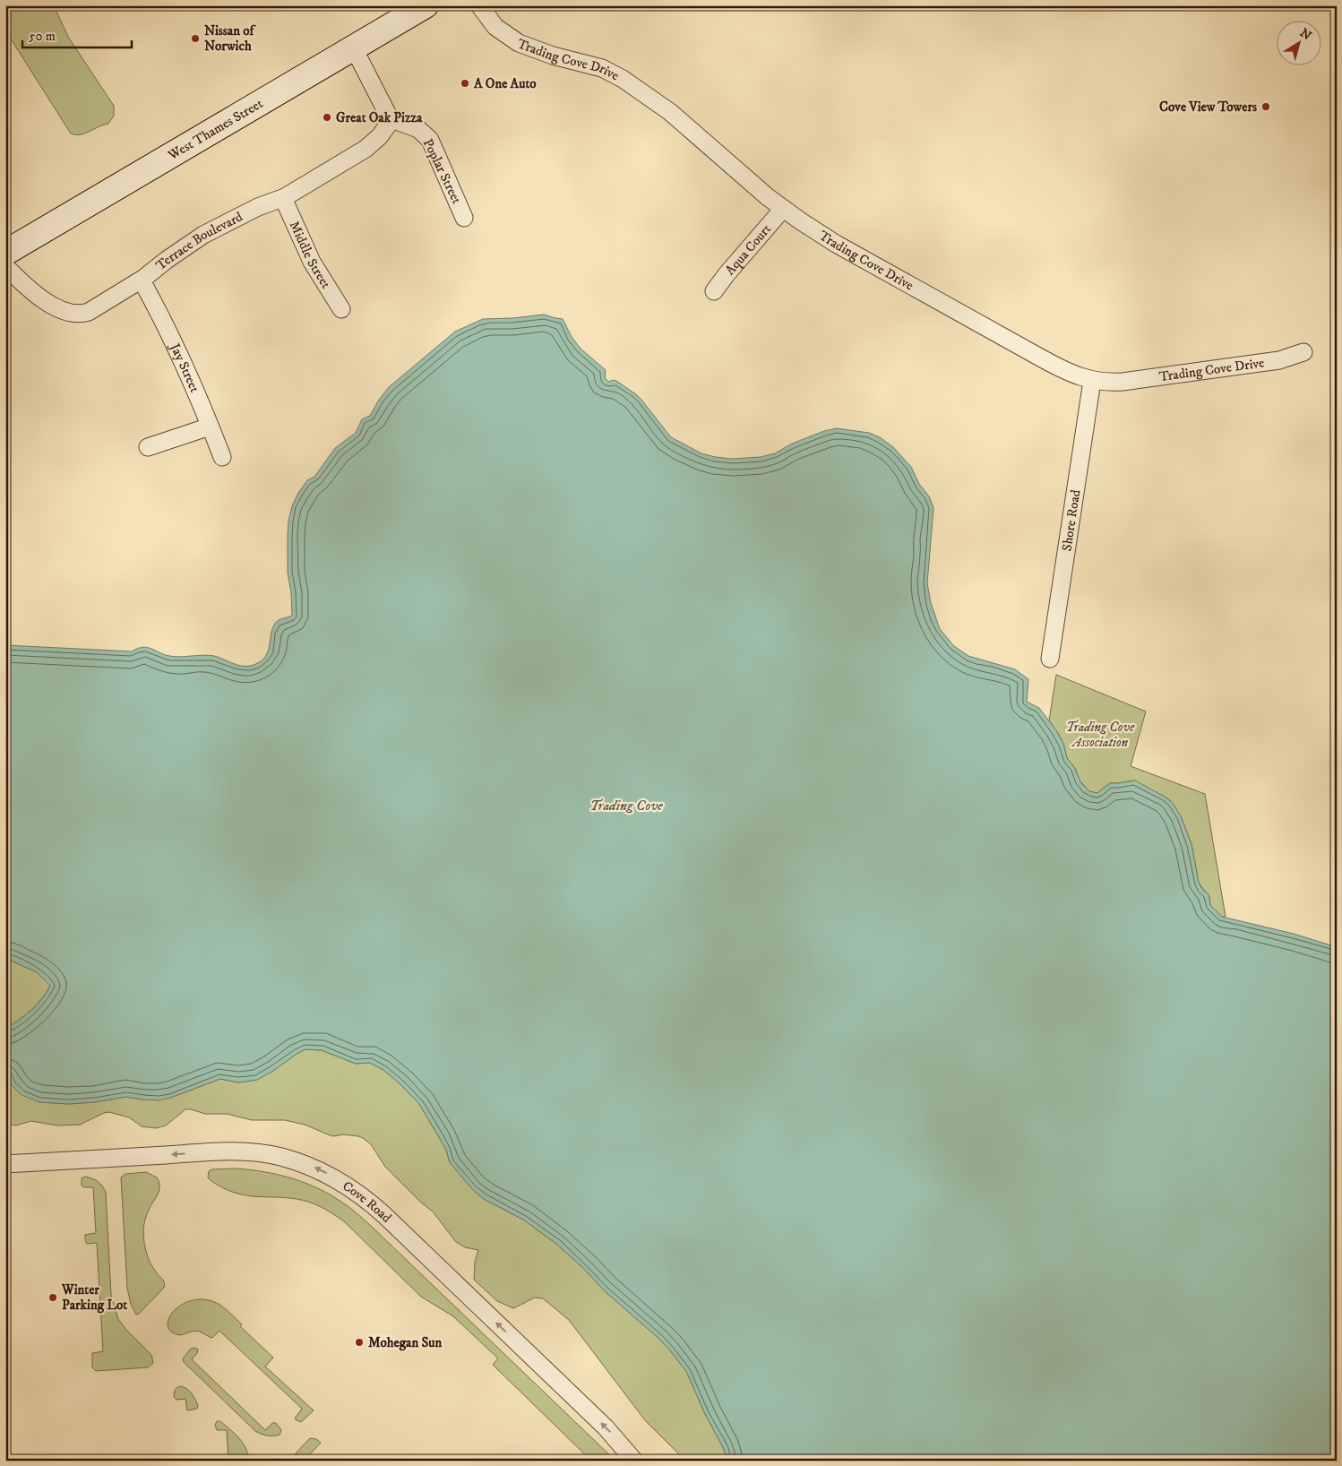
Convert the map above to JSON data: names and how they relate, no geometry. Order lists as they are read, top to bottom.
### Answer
{
  "streets": {
    "main road": ["West Thames Street"],
    "street": [
      "Trading Cove Drive",
      "Poplar Street",
      "Terrace Boulevard",
      "Aqua Court",
      "Middle Street",
      "Jay Street",
      "Shore Road",
      "Cove Road"
    ]
  },
  "crossings": [
    ["Trading Cove Drive", "Aqua Court"],
    ["Trading Cove Drive", "Shore Road"],
    ["Poplar Street", "Terrace Boulevard"],
    ["Terrace Boulevard", "Middle Street"],
    ["Terrace Boulevard", "Jay Street"]
  ],
  "one_way": ["Cove Road"],
  "water": ["Trading Cove"],
  "parks": ["Trading Cove Association"],
  "places": [
    "Nissan of Norwich",
    "A One Auto",
    "Cove View Towers",
    "Great Oak Pizza",
    "Winter Parking Lot",
    "Mohegan Sun"
  ],
  "scale_bar": "50 m",
  "north": "top right"
}
